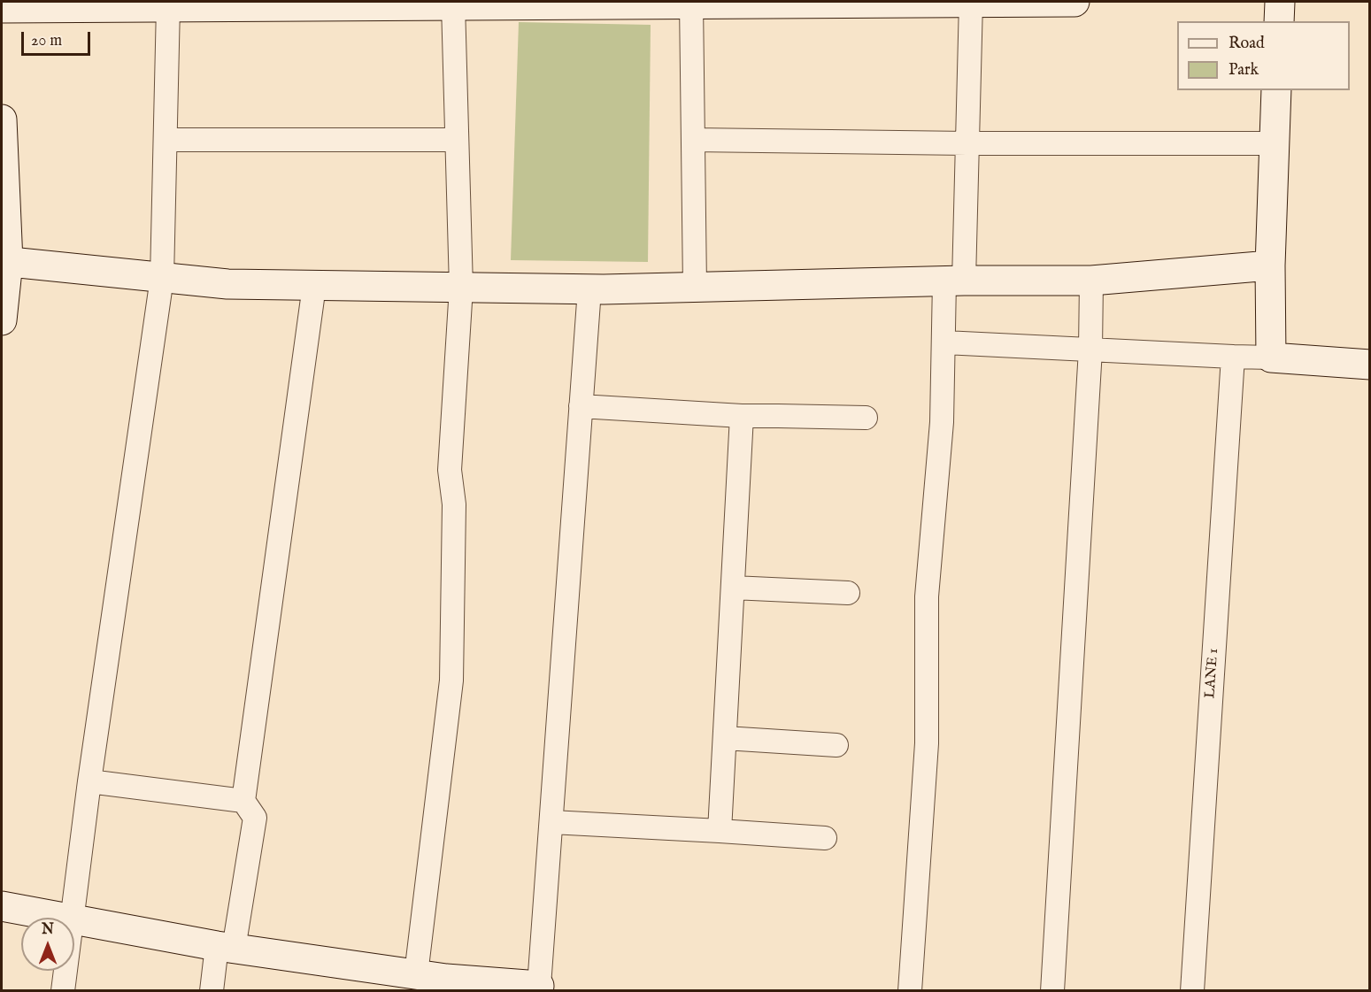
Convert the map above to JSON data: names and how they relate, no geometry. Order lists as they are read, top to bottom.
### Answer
{
  "streets": {
    "street": ["LANE 1"]
  },
  "legend": ["Road", "Park"],
  "scale_bar": "20 m",
  "north": "top"
}
